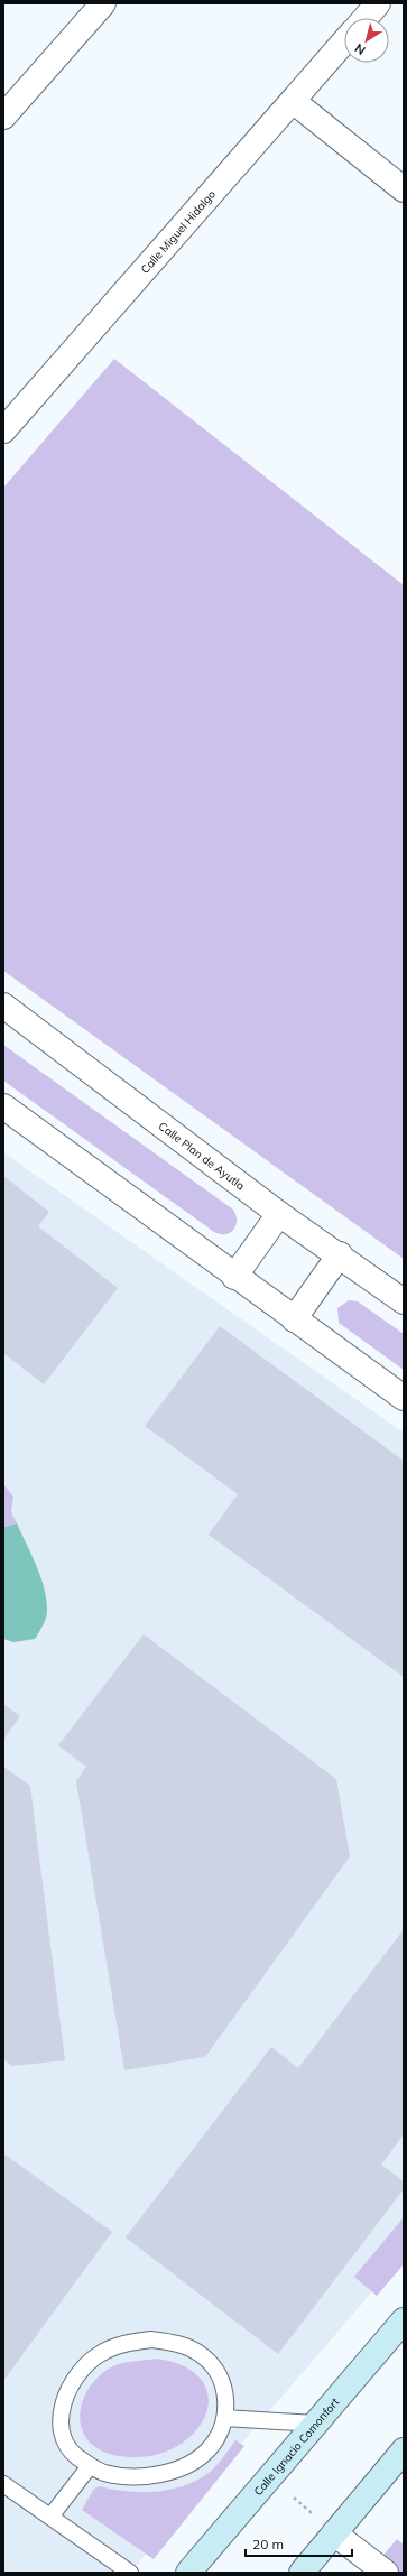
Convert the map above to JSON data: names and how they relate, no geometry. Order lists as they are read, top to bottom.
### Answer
{
  "streets": {
    "main road": ["Calle Ignacio Comonfort"],
    "street": ["Calle Miguel Hidalgo", "Calle Plan de Ayutla"]
  },
  "scale_bar": "20 m",
  "north": "bottom left"
}
